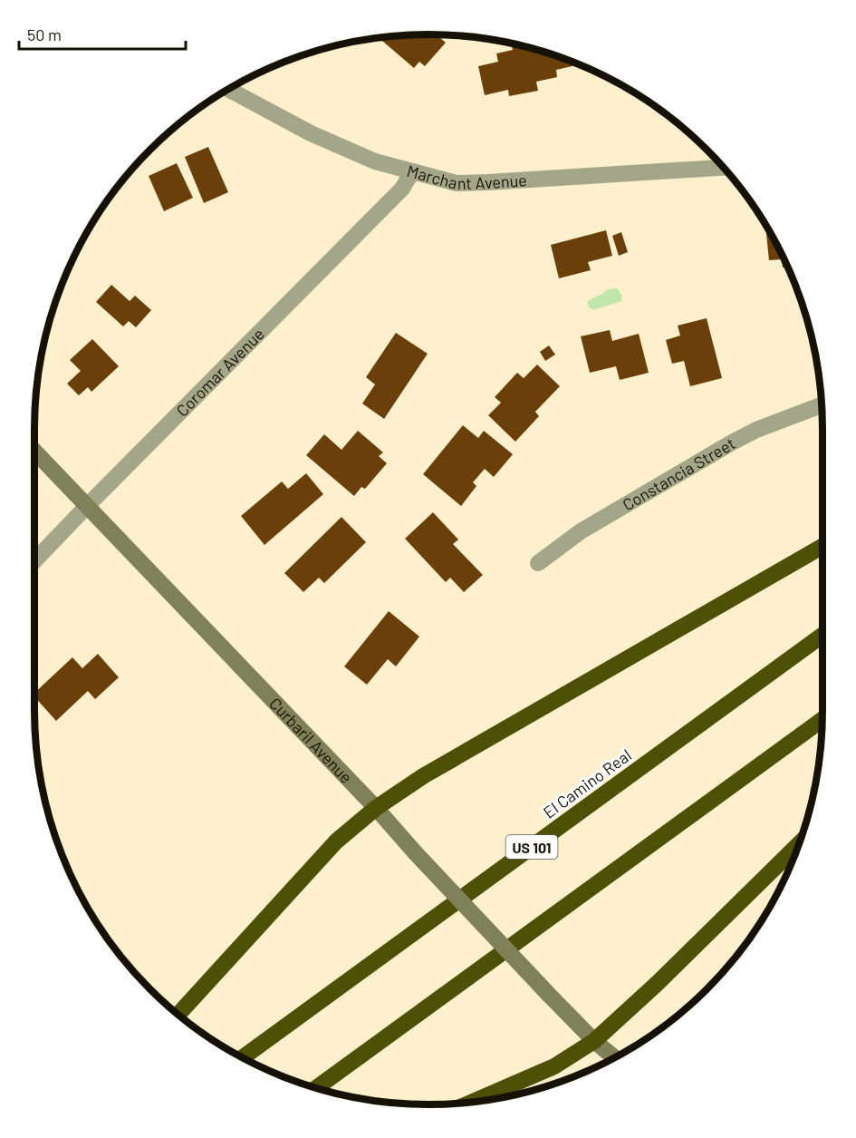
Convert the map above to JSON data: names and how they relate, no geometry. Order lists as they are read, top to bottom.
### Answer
{
  "streets": {
    "highway": ["El Camino Real", "US 101"],
    "main road": ["Curbaril Avenue"],
    "street": ["Marchant Avenue", "Coromar Avenue", "Constancia Street"]
  },
  "crossings": [
    ["Marchant Avenue", "Coromar Avenue"],
    ["Coromar Avenue", "Curbaril Avenue"]
  ],
  "scale_bar": "50 m"
}
